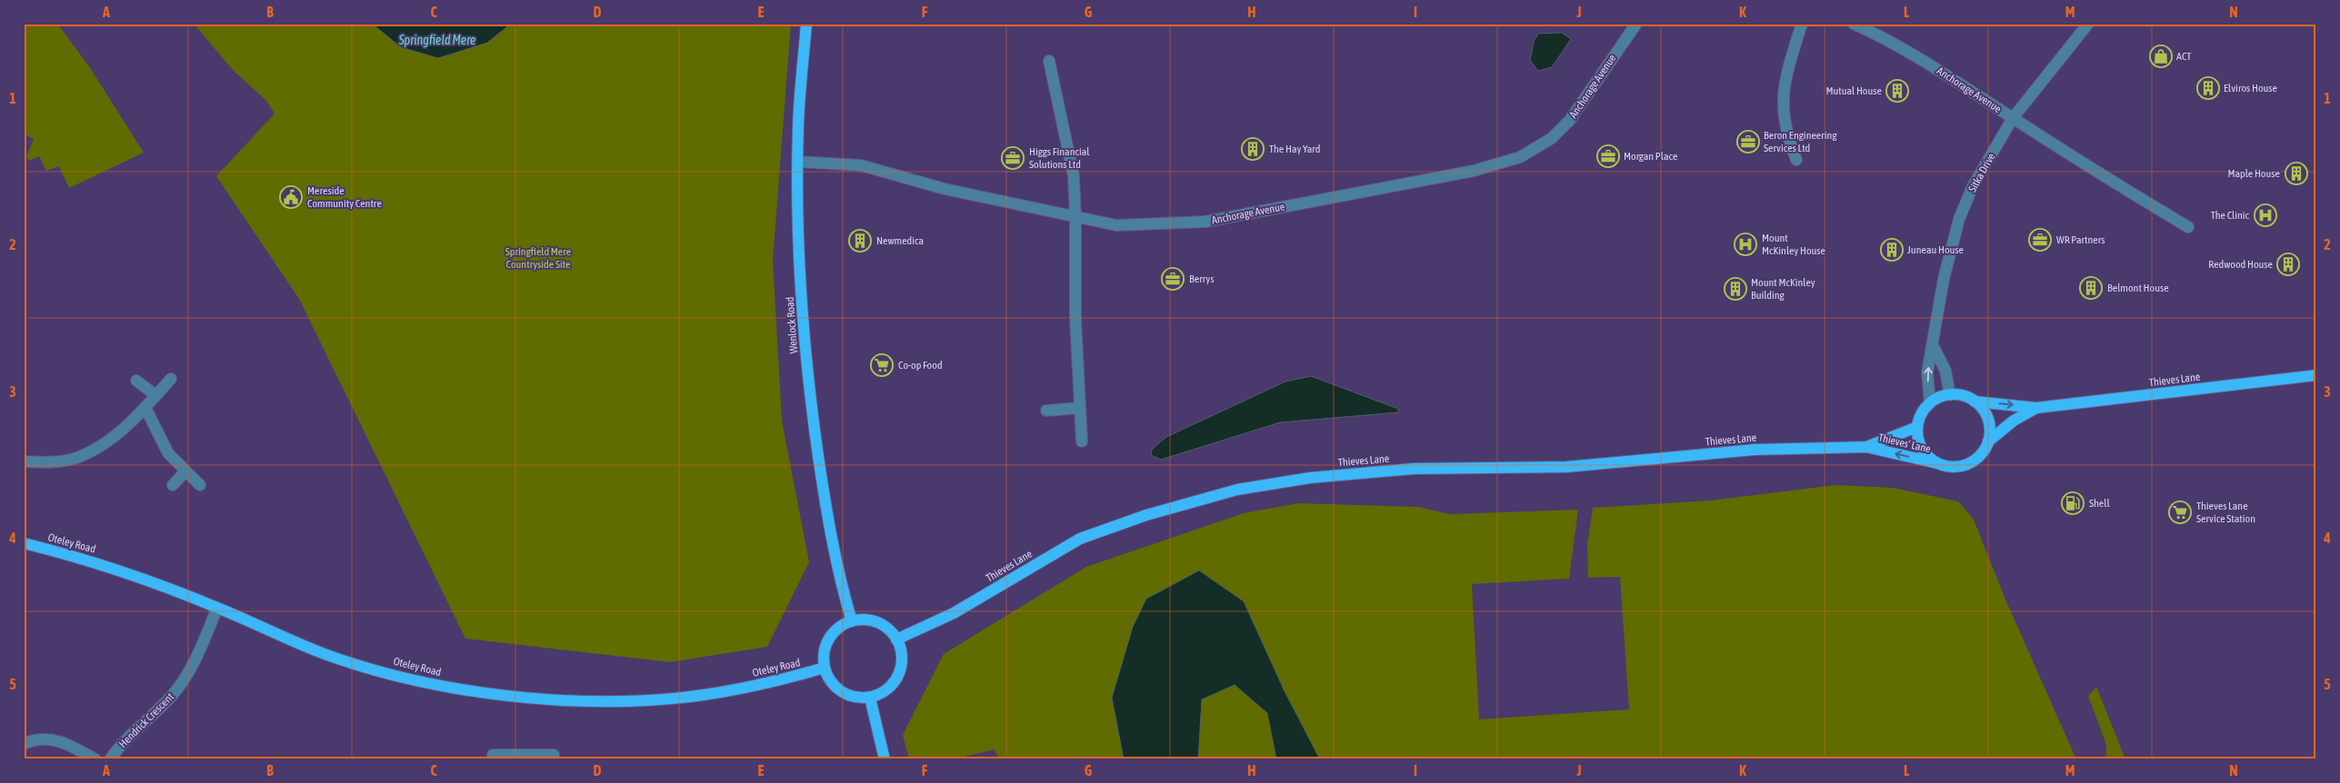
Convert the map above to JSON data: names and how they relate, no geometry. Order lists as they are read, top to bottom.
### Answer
{
  "streets": {
    "main road": [
      "Wenlock Road",
      "Thieves Lane",
      "Thieves' Lane",
      "Oteley Road"
    ],
    "street": ["Anchorage Avenue", "Sitka Drive", "Hendrick Crescent"]
  },
  "crossings": [
    ["Anchorage Avenue", "Sitka Drive"],
    ["Anchorage Avenue", "Wenlock Road"],
    ["Sitka Drive", "Thieves' Lane"],
    ["Wenlock Road", "Thieves Lane"],
    ["Wenlock Road", "Oteley Road"],
    ["Thieves Lane", "Thieves' Lane"],
    ["Thieves Lane", "Oteley Road"],
    ["Oteley Road", "Hendrick Crescent"]
  ],
  "one_way": ["Thieves' Lane"],
  "water": ["Springfield Mere"],
  "parks": ["Springfield Mere Countryside Site"],
  "places": {
    "shop": ["ACT"],
    "building": [
      "Elviros House",
      "Mutual House",
      "The Hay Yard",
      "Maple House",
      "Newmedica",
      "Juneau House",
      "Redwood House",
      "Belmont House",
      "Mount McKinley Building"
    ],
    "office": [
      "Beron Engineering Services Ltd",
      "Morgan Place",
      "Higgs Financial Solutions Ltd",
      "WR Partners",
      "Berrys"
    ],
    "public building": ["Mereside Community Centre"],
    "hospital": ["The Clinic", "Mount McKinley House"],
    "supermarket": ["Co-op Food", "Thieves Lane Service Station"],
    "fuel station": ["Shell"]
  },
  "grid": {
    "columns": [
      "A",
      "B",
      "C",
      "D",
      "E",
      "F",
      "G",
      "H",
      "I",
      "J",
      "K",
      "L",
      "M",
      "N"
    ],
    "rows": [
      "1",
      "2",
      "3",
      "4",
      "5"
    ]
  }
}
